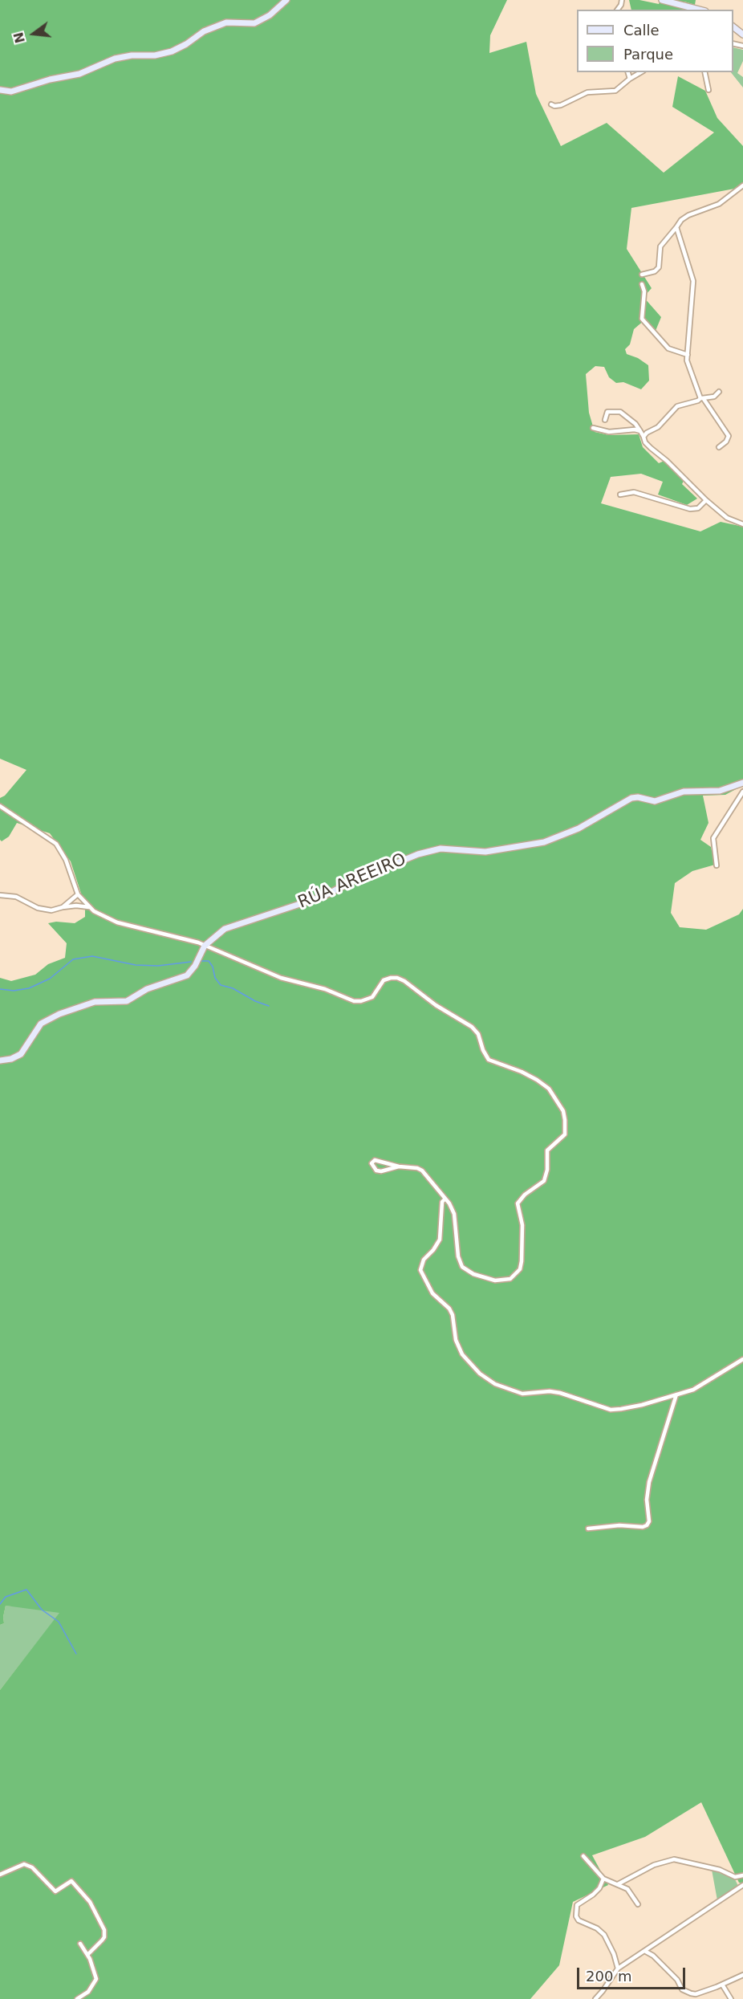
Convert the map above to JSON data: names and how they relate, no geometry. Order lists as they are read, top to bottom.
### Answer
{
  "streets": {
    "street": ["RÚA AREEIRO"]
  },
  "legend": ["Calle", "Parque"],
  "scale_bar": "200 m",
  "north": "left"
}
